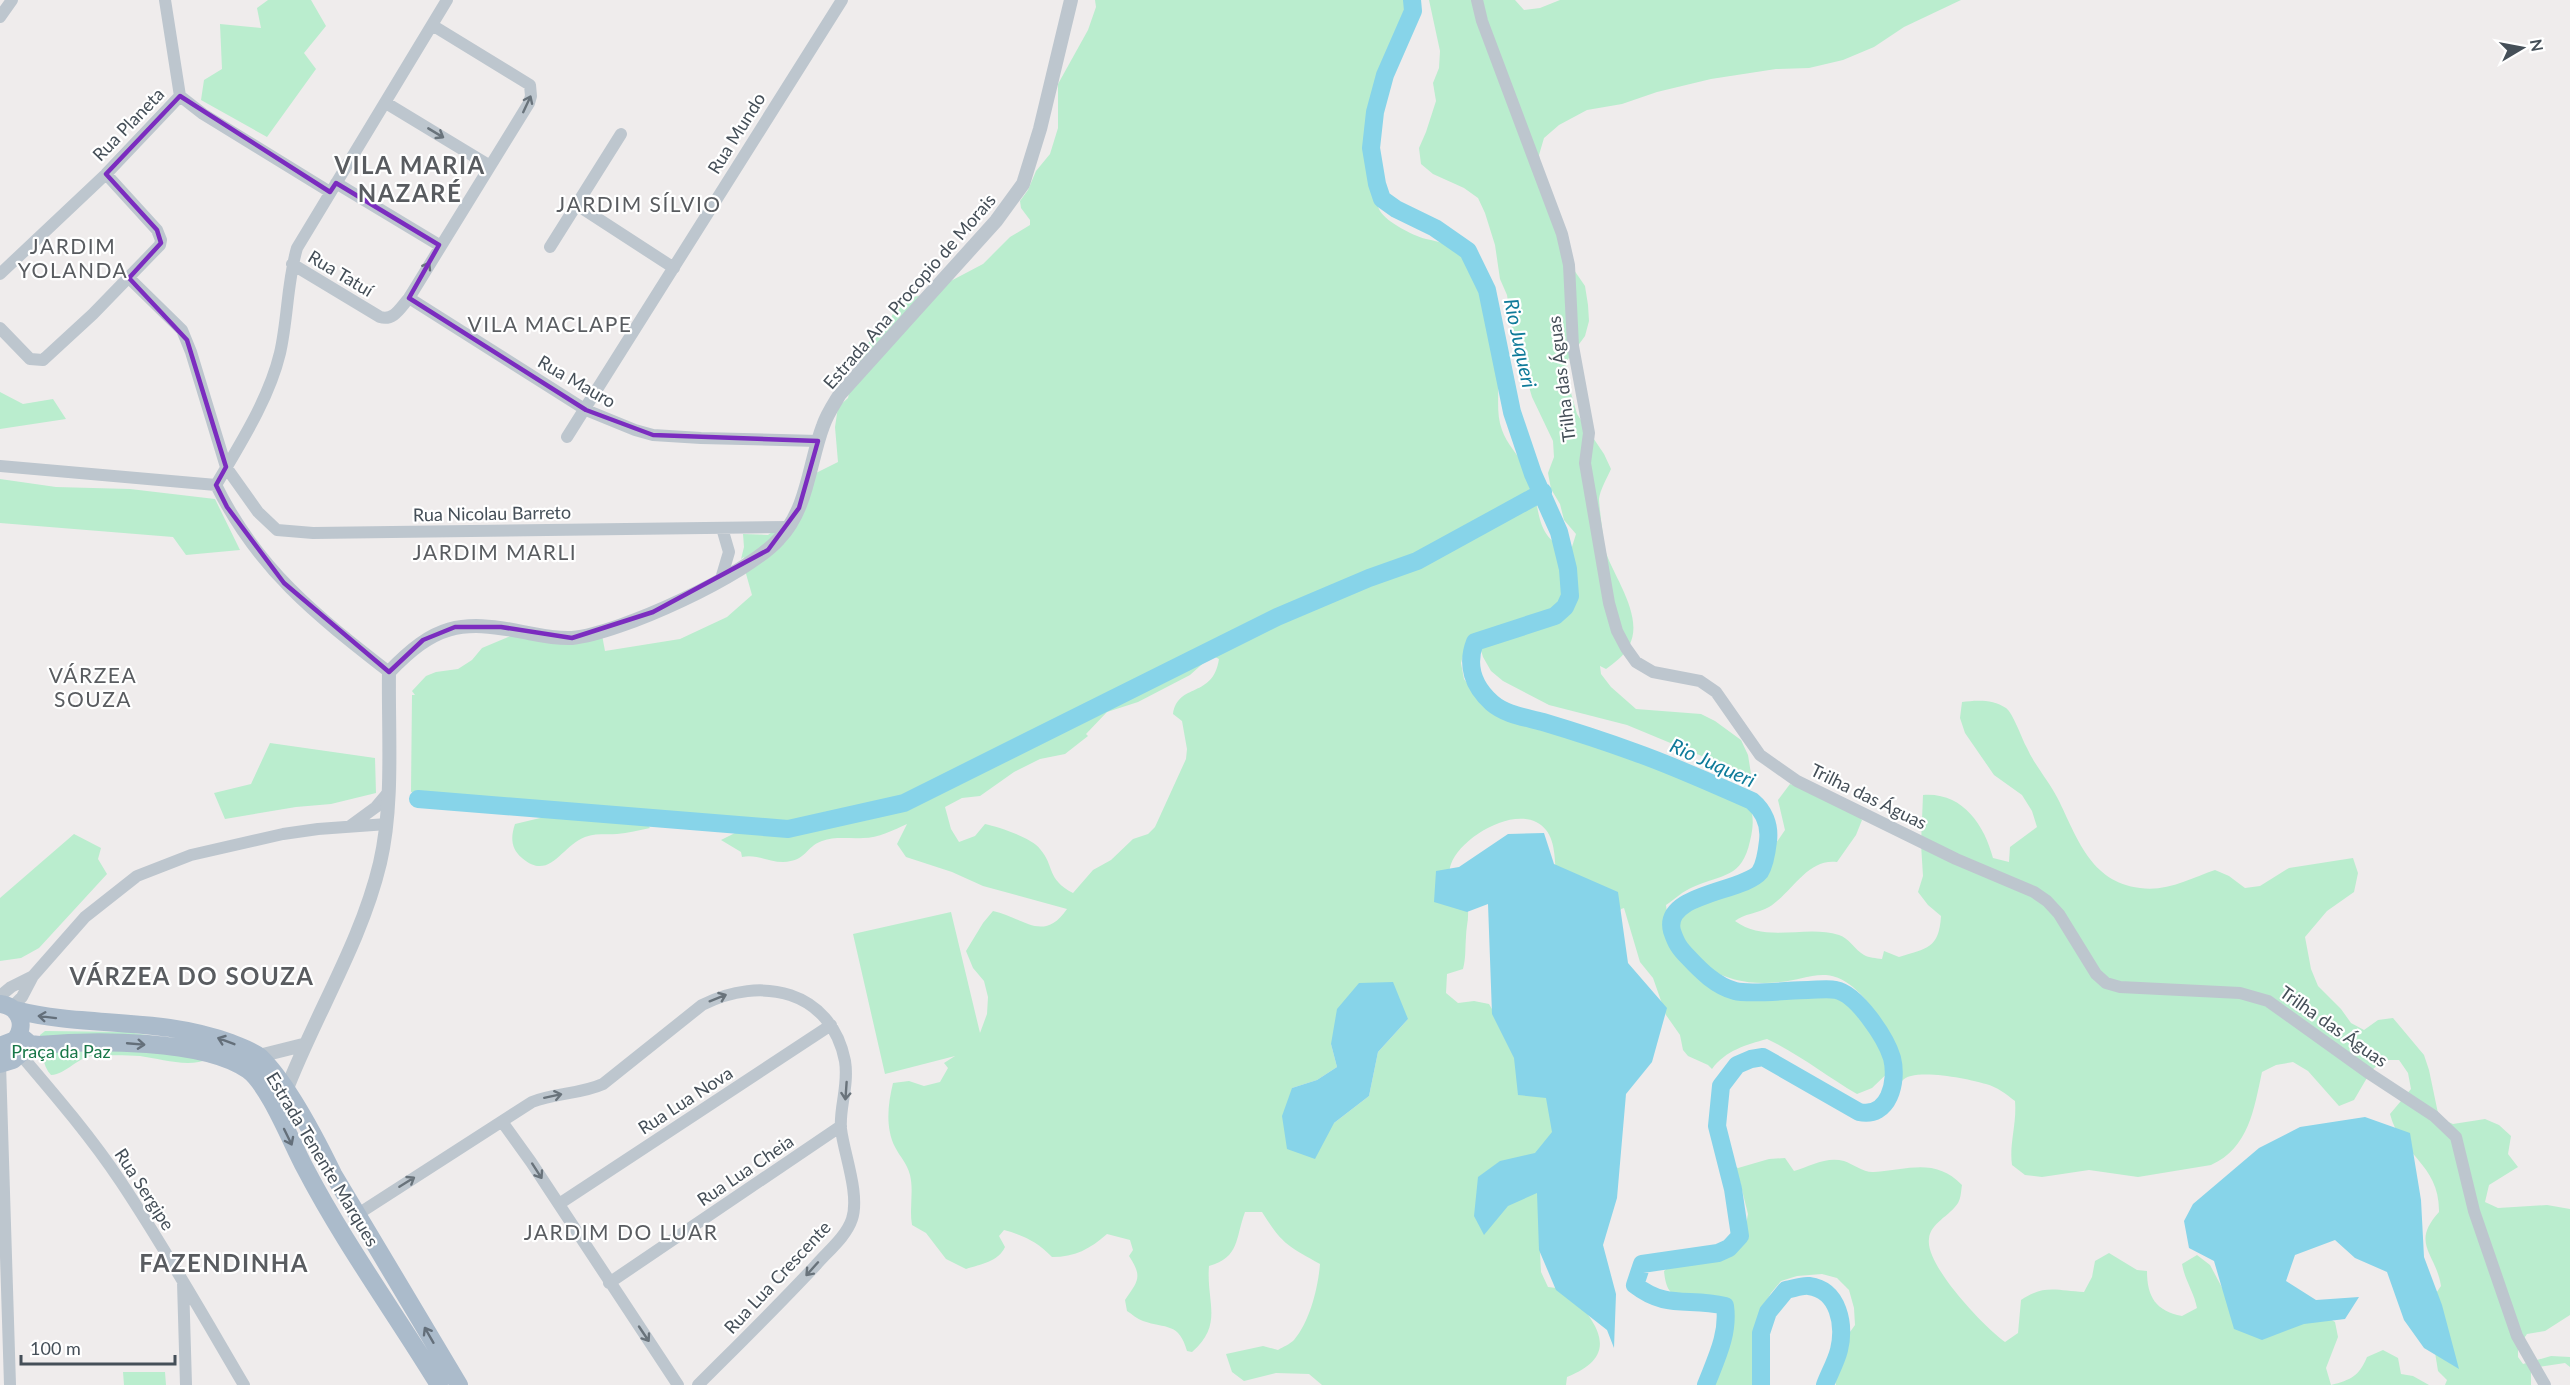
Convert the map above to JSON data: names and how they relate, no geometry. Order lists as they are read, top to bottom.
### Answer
{
  "streets": {
    "main road": ["Estrada Tenente Marques"],
    "street": [
      "Rua Planeta",
      "Rua Mundo",
      "Rua Tatuí",
      "Estrada Ana Procopio de Morais",
      "Trilha das Águas",
      "Rua Mauro",
      "Rua Nicolau Barreto",
      "Rua Lua Nova",
      "Rua Lua Cheia",
      "Rua Sergipe",
      "Rua Lua Crescente"
    ]
  },
  "crossings": [
    ["Rua Mundo", "Rua Mauro"],
    ["Rua Tatuí", "Rua Mauro"],
    ["Estrada Ana Procopio de Morais", "Rua Mauro"],
    ["Estrada Ana Procopio de Morais", "Rua Nicolau Barreto"],
    ["Rua Lua Nova", "Rua Lua Crescente"],
    ["Estrada Tenente Marques", "Rua Sergipe"],
    ["Estrada Tenente Marques", "Rua Lua Crescente"],
    ["Rua Lua Cheia", "Rua Lua Crescente"]
  ],
  "districts": [
    "VILA MARIA NAZARÉ",
    "JARDIM SÍLVIO",
    "JARDIM YOLANDA",
    "VILA MACLAPE",
    "JARDIM MARLI",
    "VÁRZEA SOUZA",
    "VÁRZEA DO SOUZA",
    "JARDIM DO LUAR",
    "FAZENDINHA"
  ],
  "water": ["Rio Juqueri"],
  "parks": ["Praça da Paz"],
  "scale_bar": "100 m",
  "north": "right"
}
